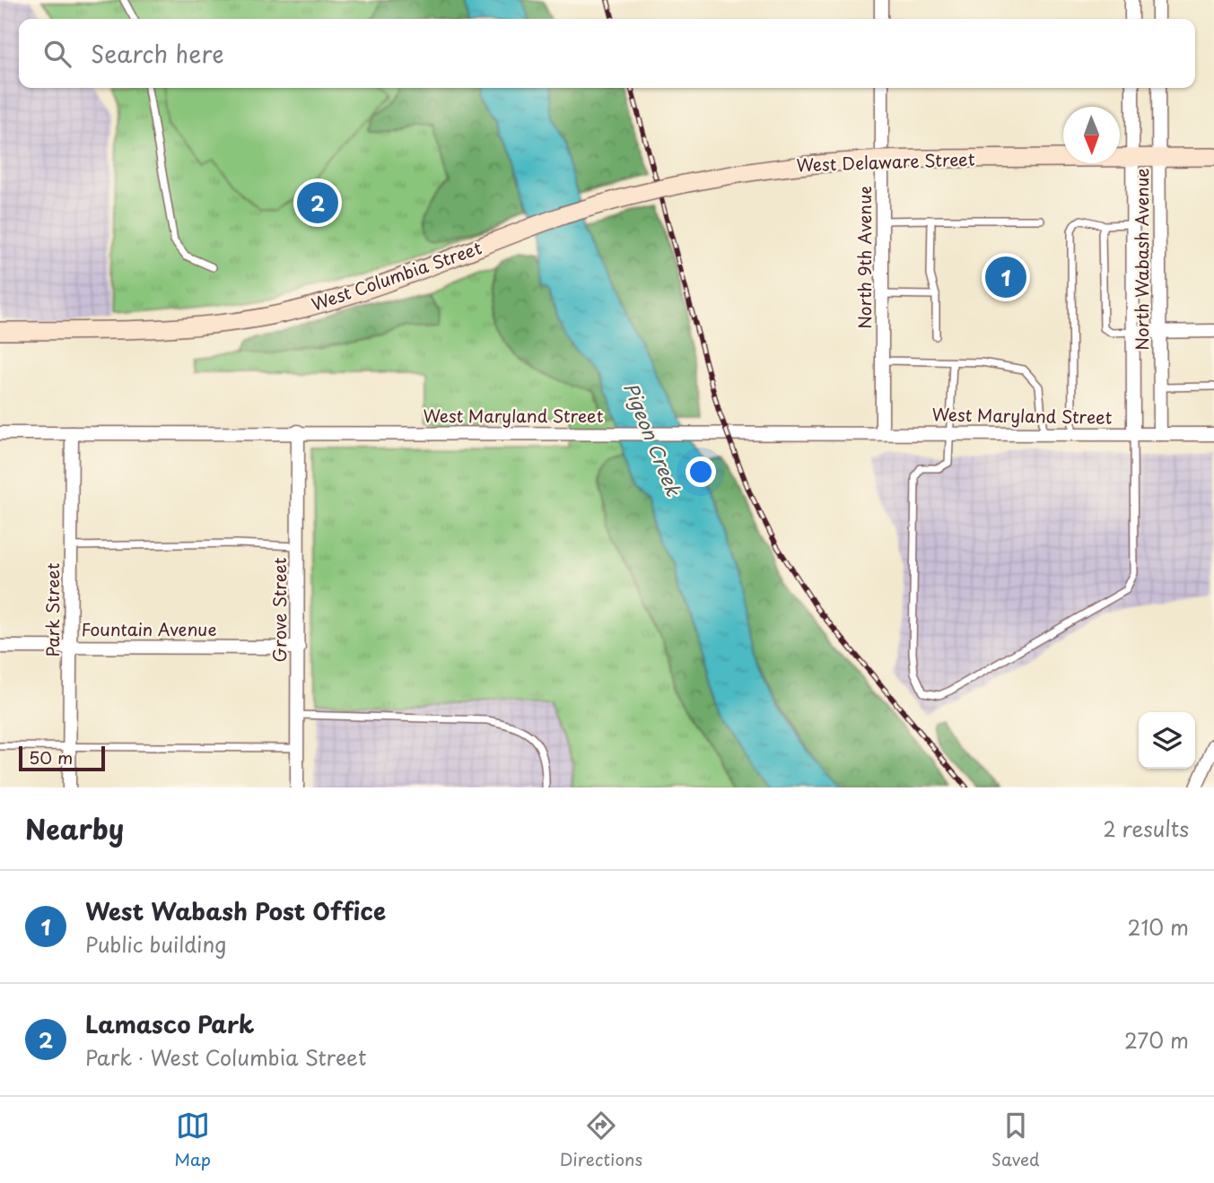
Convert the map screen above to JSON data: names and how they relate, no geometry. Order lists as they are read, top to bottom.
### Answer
{
  "streets": {
    "main road": ["West Delaware Street", "West Columbia Street"],
    "street": [
      "North 9th Avenue",
      "North Wabash Avenue",
      "West Maryland Street",
      "Park Street",
      "Grove Street",
      "Fountain Avenue"
    ]
  },
  "crossings": [
    ["West Delaware Street", "North Wabash Avenue"],
    ["West Delaware Street", "West Columbia Street"],
    ["North 9th Avenue", "West Maryland Street"],
    ["North Wabash Avenue", "West Maryland Street"],
    ["West Maryland Street", "Park Street"],
    ["West Maryland Street", "Grove Street"],
    ["Park Street", "Fountain Avenue"],
    ["Grove Street", "Fountain Avenue"]
  ],
  "water": ["Pigeon Creek"],
  "scale_bar": "50 m",
  "north": "bottom",
  "page": {
    "search": "Search here",
    "pins": ["2", "1"],
    "scale": "50 m",
    "heading": ["Nearby", "2 results"],
    "list": [
      {
        "mark": "1",
        "name": "West Wabash Post Office",
        "note": "Public building",
        "value": "210 m"
      },
      {
        "mark": "2",
        "name": "Lamasco Park",
        "note": "Park · West Columbia Street",
        "value": "270 m"
      }
    ],
    "nav": ["Map", "Directions", "Saved"]
  }
}
